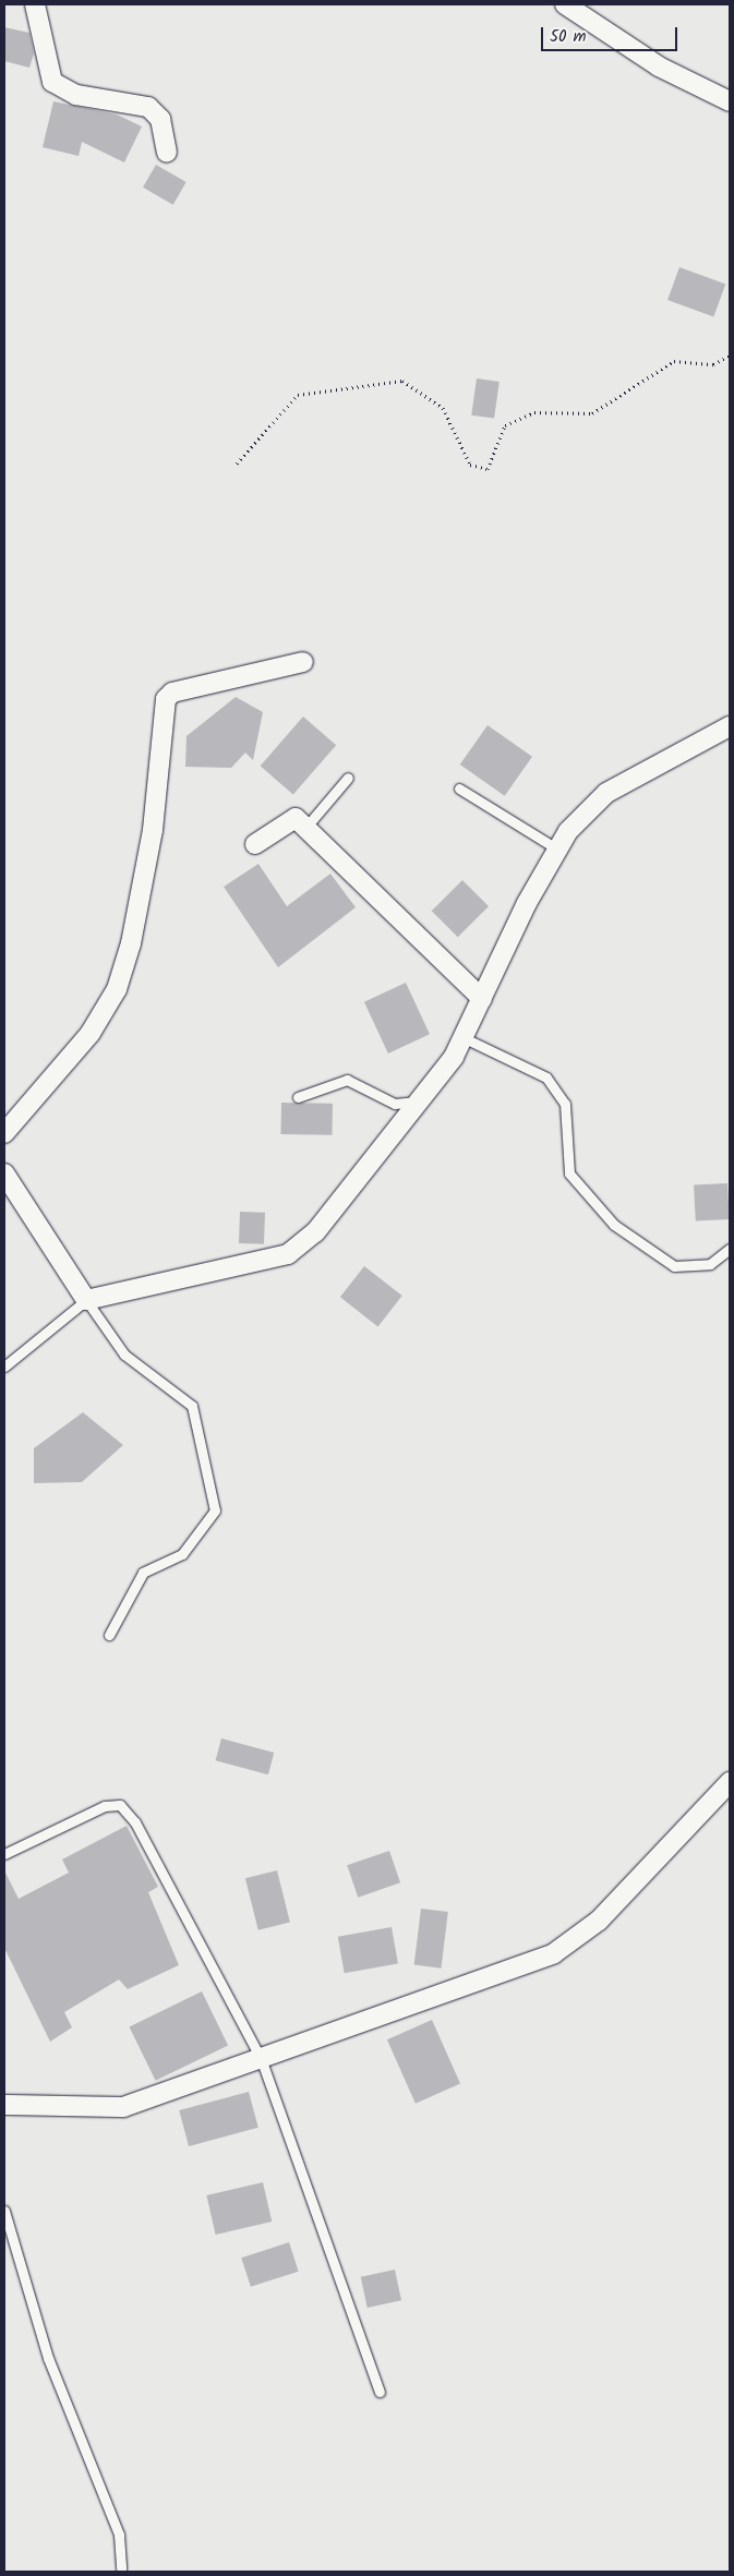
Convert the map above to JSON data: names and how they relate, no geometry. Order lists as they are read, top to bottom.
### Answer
{
  "scale_bar": "50 m"
}
